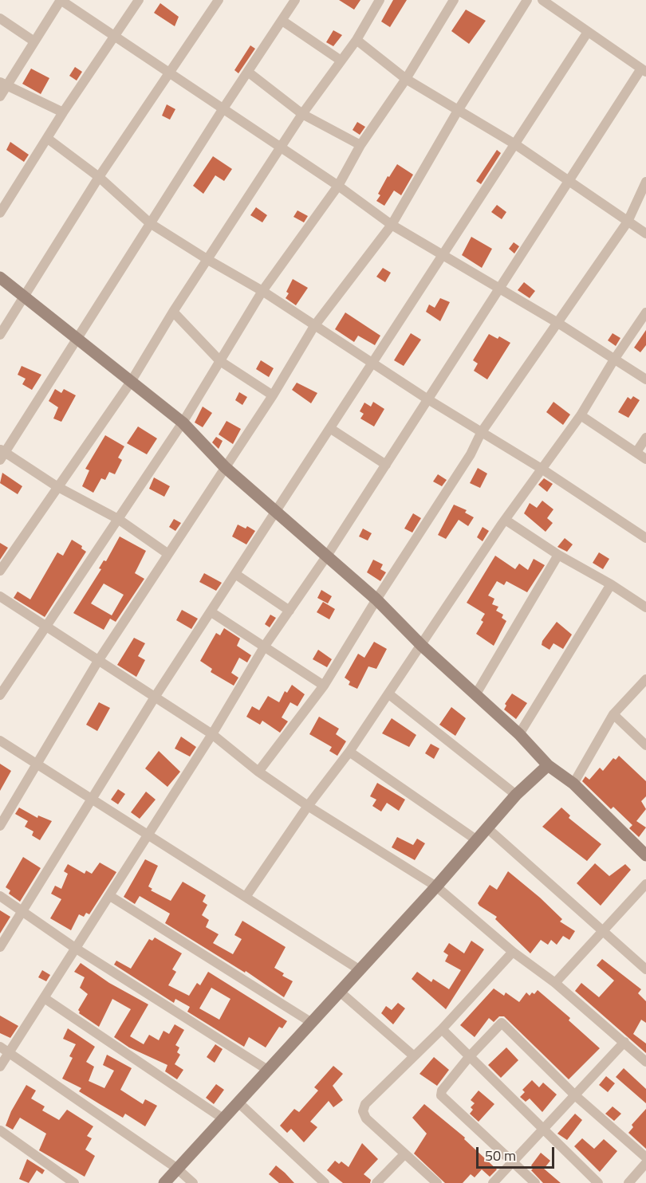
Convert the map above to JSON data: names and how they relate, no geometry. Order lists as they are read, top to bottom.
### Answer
{
  "scale_bar": "50 m"
}
